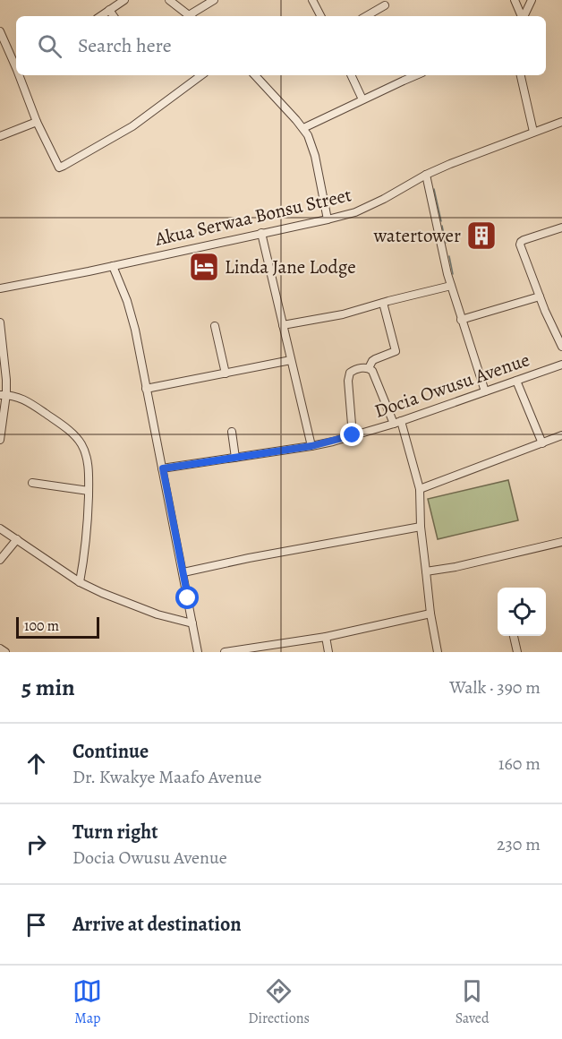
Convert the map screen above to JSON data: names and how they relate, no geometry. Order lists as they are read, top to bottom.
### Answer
{
  "streets": {
    "street": ["Akua Serwaa Bonsu Street", "Docia Owusu Avenue"]
  },
  "places": {
    "building": ["watertower"],
    "hotel": ["Linda Jane Lodge"]
  },
  "scale_bar": "100 m",
  "page": {
    "search": "Search here",
    "scale": "100 m",
    "heading": ["5 min", "Walk · 390 m"],
    "list": [
      ["Continue", "Dr. Kwakye Maafo Avenue", "160 m"],
      ["Turn right", "Docia Owusu Avenue", "230 m"],
      "Arrive at destination"
    ],
    "nav": ["Map", "Directions", "Saved"]
  }
}
